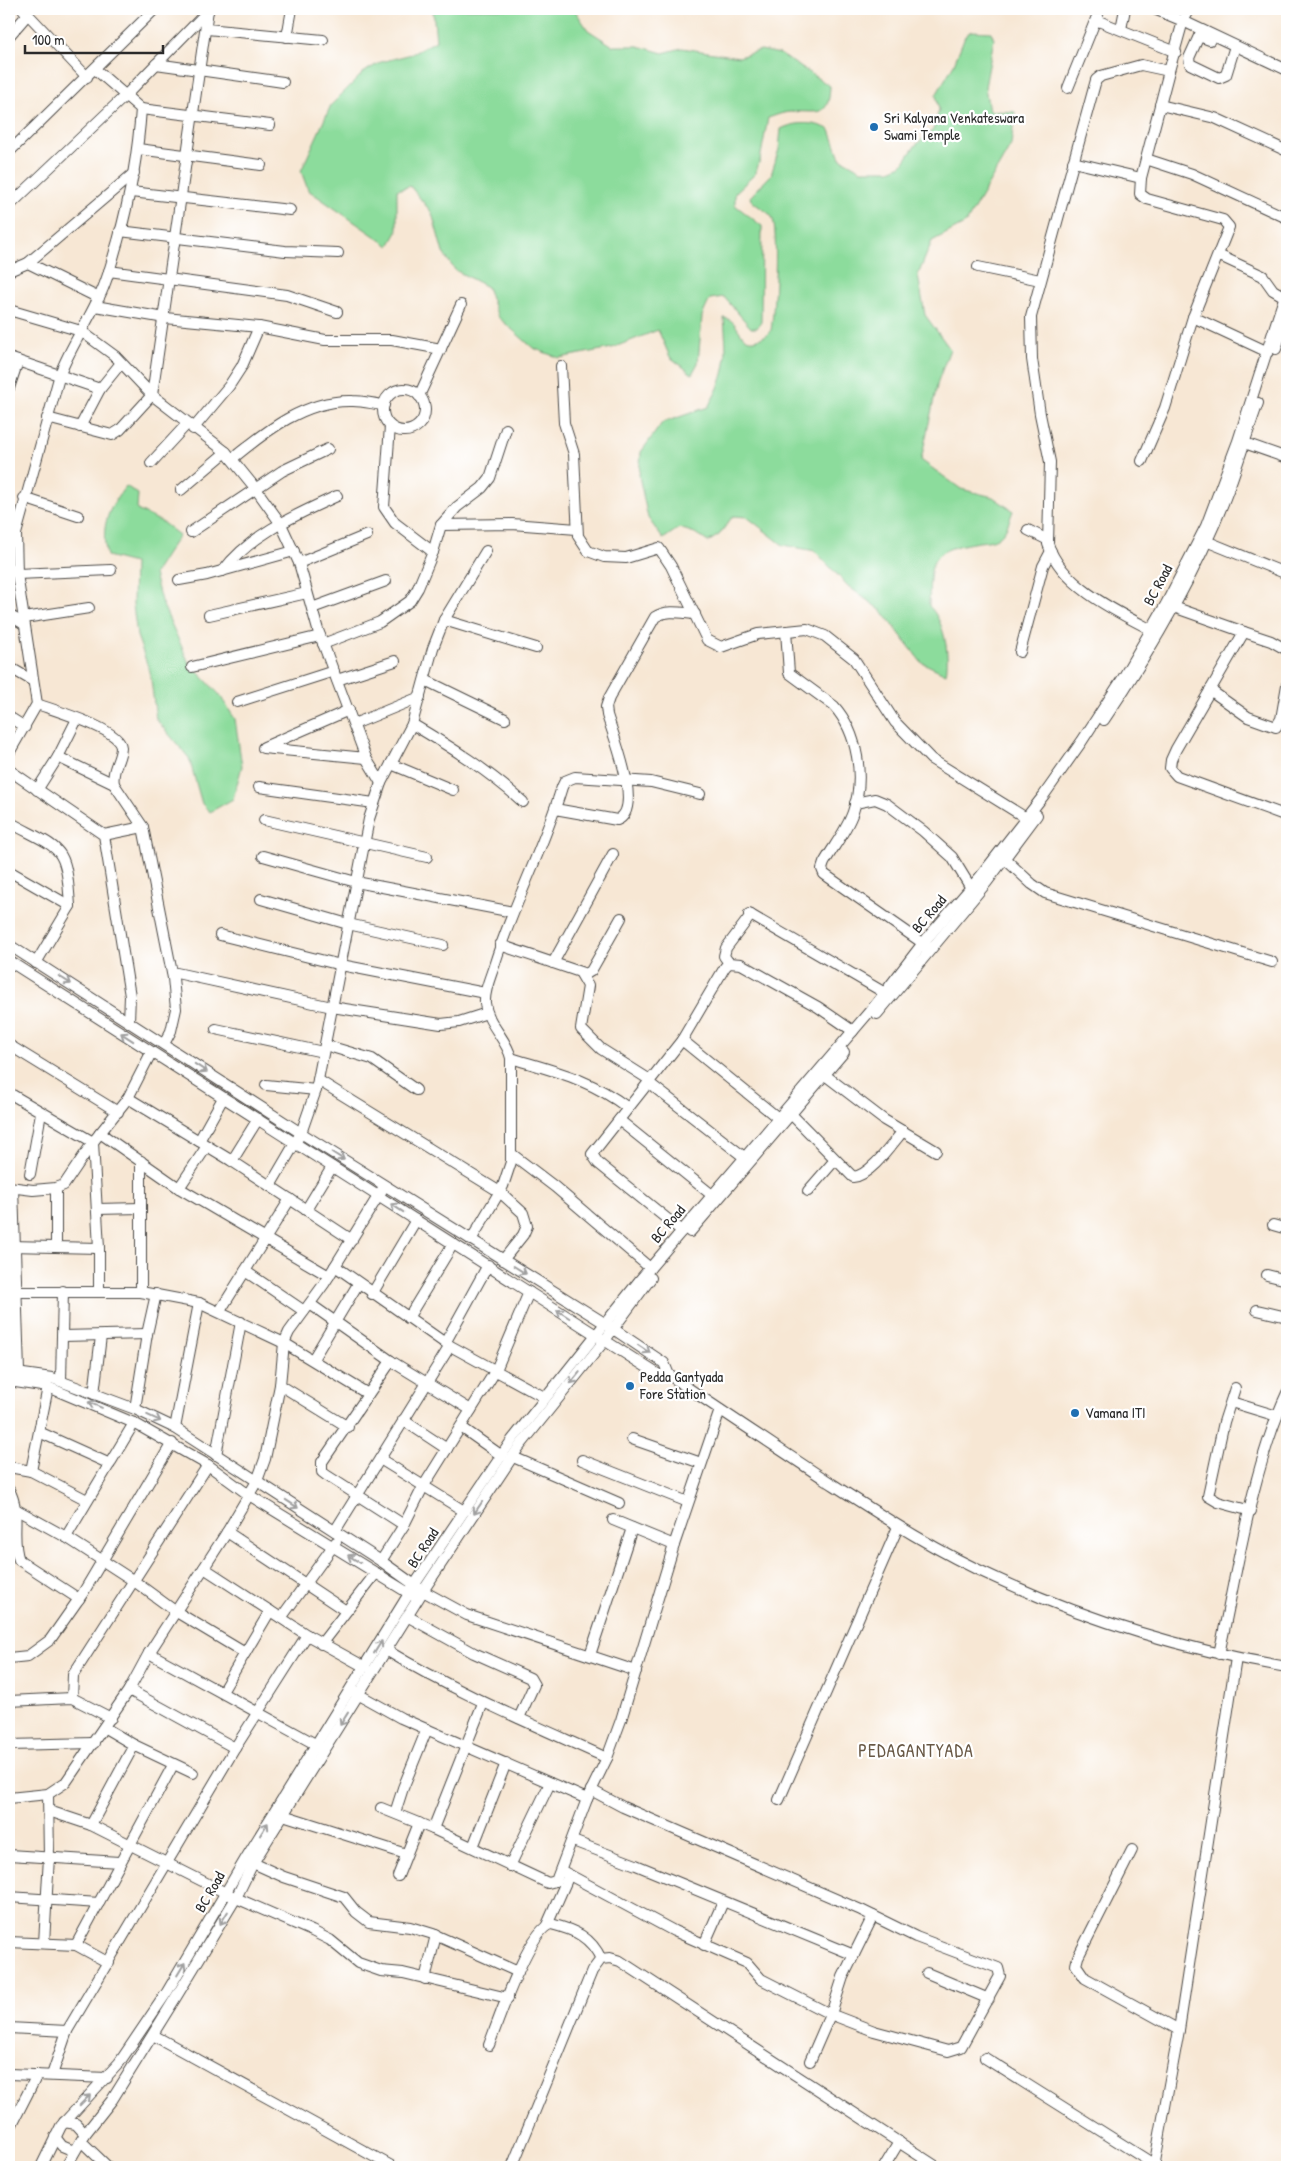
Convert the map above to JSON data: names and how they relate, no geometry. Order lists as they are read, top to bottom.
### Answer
{
  "streets": {
    "street": ["BC Road"]
  },
  "districts": ["PEDAGANTYADA"],
  "places": ["Sri Kalyana Venkateswara Swami Temple", "Pedda Gantyada Fore Station", "Vamana ITI"],
  "scale_bar": "100 m"
}
